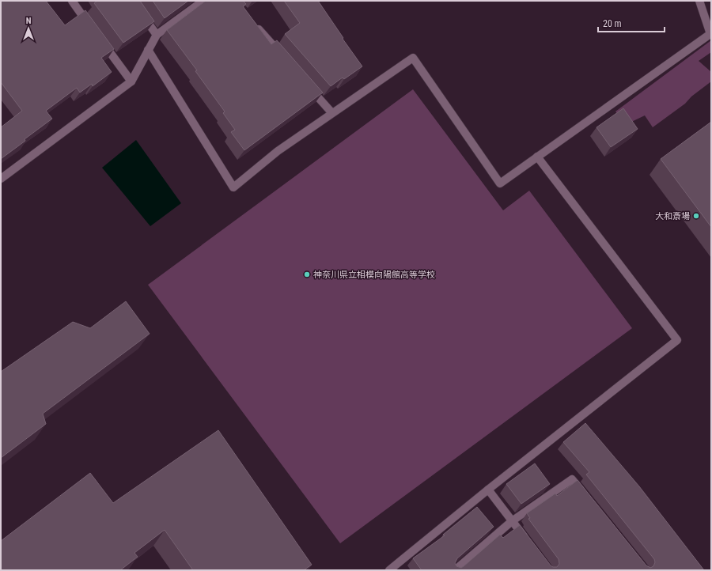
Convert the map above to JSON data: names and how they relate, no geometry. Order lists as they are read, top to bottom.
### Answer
{
  "places": ["大和斎場", "神奈川県立相模向陽館高等学校"],
  "scale_bar": "20 m",
  "north": "top"
}
